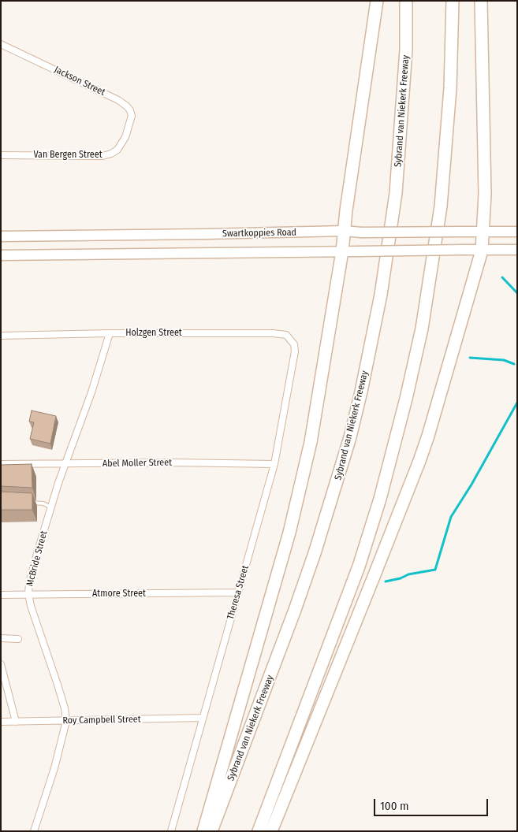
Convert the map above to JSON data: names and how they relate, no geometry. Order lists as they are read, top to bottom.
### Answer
{
  "streets": {
    "highway": ["Sybrand van Niekerk Freeway"],
    "main road": ["Swartkoppies Road"],
    "street": [
      "Jackson Street",
      "Van Bergen Street",
      "Holzgen Street",
      "Abel Moller Street",
      "McBride Street",
      "Theresa Street",
      "Atmore Street",
      "Roy Campbell Street"
    ]
  },
  "crossings": [
    ["Jackson Street", "Van Bergen Street"],
    ["Holzgen Street", "McBride Street"],
    ["Holzgen Street", "Theresa Street"],
    ["Abel Moller Street", "McBride Street"],
    ["Abel Moller Street", "Theresa Street"],
    ["McBride Street", "Atmore Street"],
    ["McBride Street", "Roy Campbell Street"],
    ["Theresa Street", "Atmore Street"],
    ["Theresa Street", "Roy Campbell Street"]
  ],
  "scale_bar": "100 m"
}
